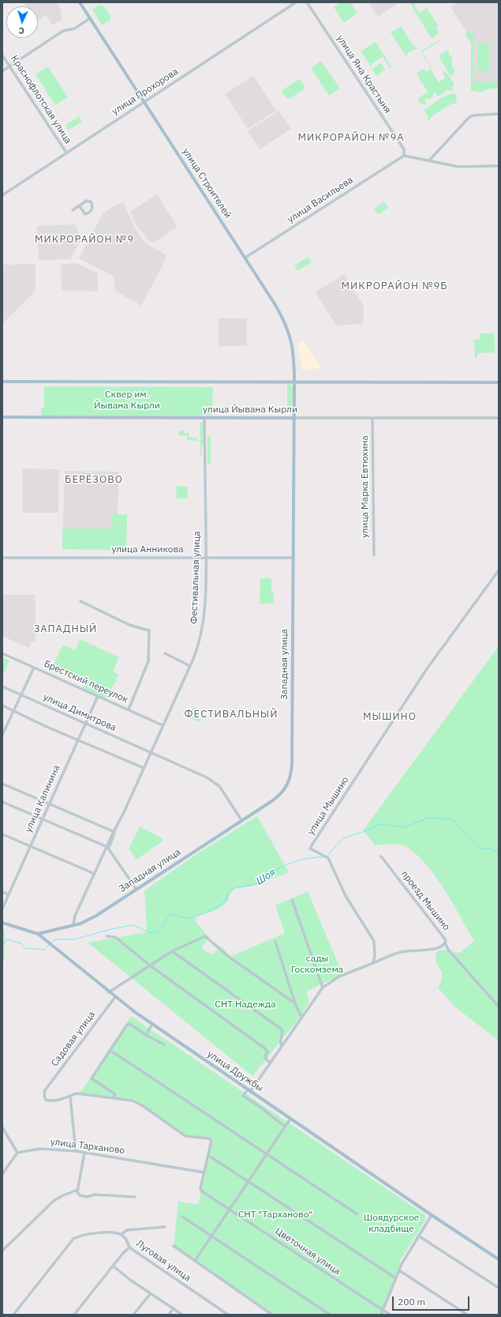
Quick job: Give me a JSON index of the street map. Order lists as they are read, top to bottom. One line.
{"streets":{"main road":["улица Строителей","улица Йывана Кырли","Западная улица","улица Дружбы"],"street":["улица Яна Крастыня","улица Прохорова","Краснофлотская улица","улица Васильева","улица Марка Евтюхина","улица Анникова","Фестивальная улица","Брестский переулок","улица Димитрова","улица Калинина","улица Мышино","проезд Мышино","Садовая улица","улица Тарханово","Цветочная улица","Луговая улица"]},"crossings":[["улица Яна Крастыня","улица Васильева"],["улица Прохорова","Краснофлотская улица"],["улица Прохорова","улица Строителей"],["улица Строителей","улица Васильева"],["улица Строителей","Западная улица"],["улица Йывана Кырли","улица Марка Евтюхина"],["улица Йывана Кырли","Фестивальная улица"],["улица Йывана Кырли","Западная улица"],["улица Анникова","Фестивальная улица"],["улица Анникова","Западная улица"],["Фестивальная улица","Западная улица"],["Фестивальная улица","Брестский переулок"],["Фестивальная улица","улица Димитрова"],["Западная улица","улица Димитрова"],["Западная улица","улица Дружбы"],["Брестский переулок","улица Калинина"],["улица Димитрова","улица Калинина"],["улица Мышино","проезд Мышино"],["Садовая улица","улица Дружбы"],["улица Тарханово","Цветочная улица"]],"districts":["МИКРОРАЙОН №9А","МИКРОРАЙОН №9","МИКРОРАЙОН №9Б","БЕРЁЗОВО","ЗАПАДНЫЙ","ФЕСТИВАЛЬНЫЙ","МЫШИНО"],"water":["Шоя"],"parks":["Сквер им. Йывана Кырли","сады Госкомзема","СНТ Надежда","СНТ \"Тарханово\"","Шоядурское кладбище"],"scale_bar":"200 m","north":"bottom"}
